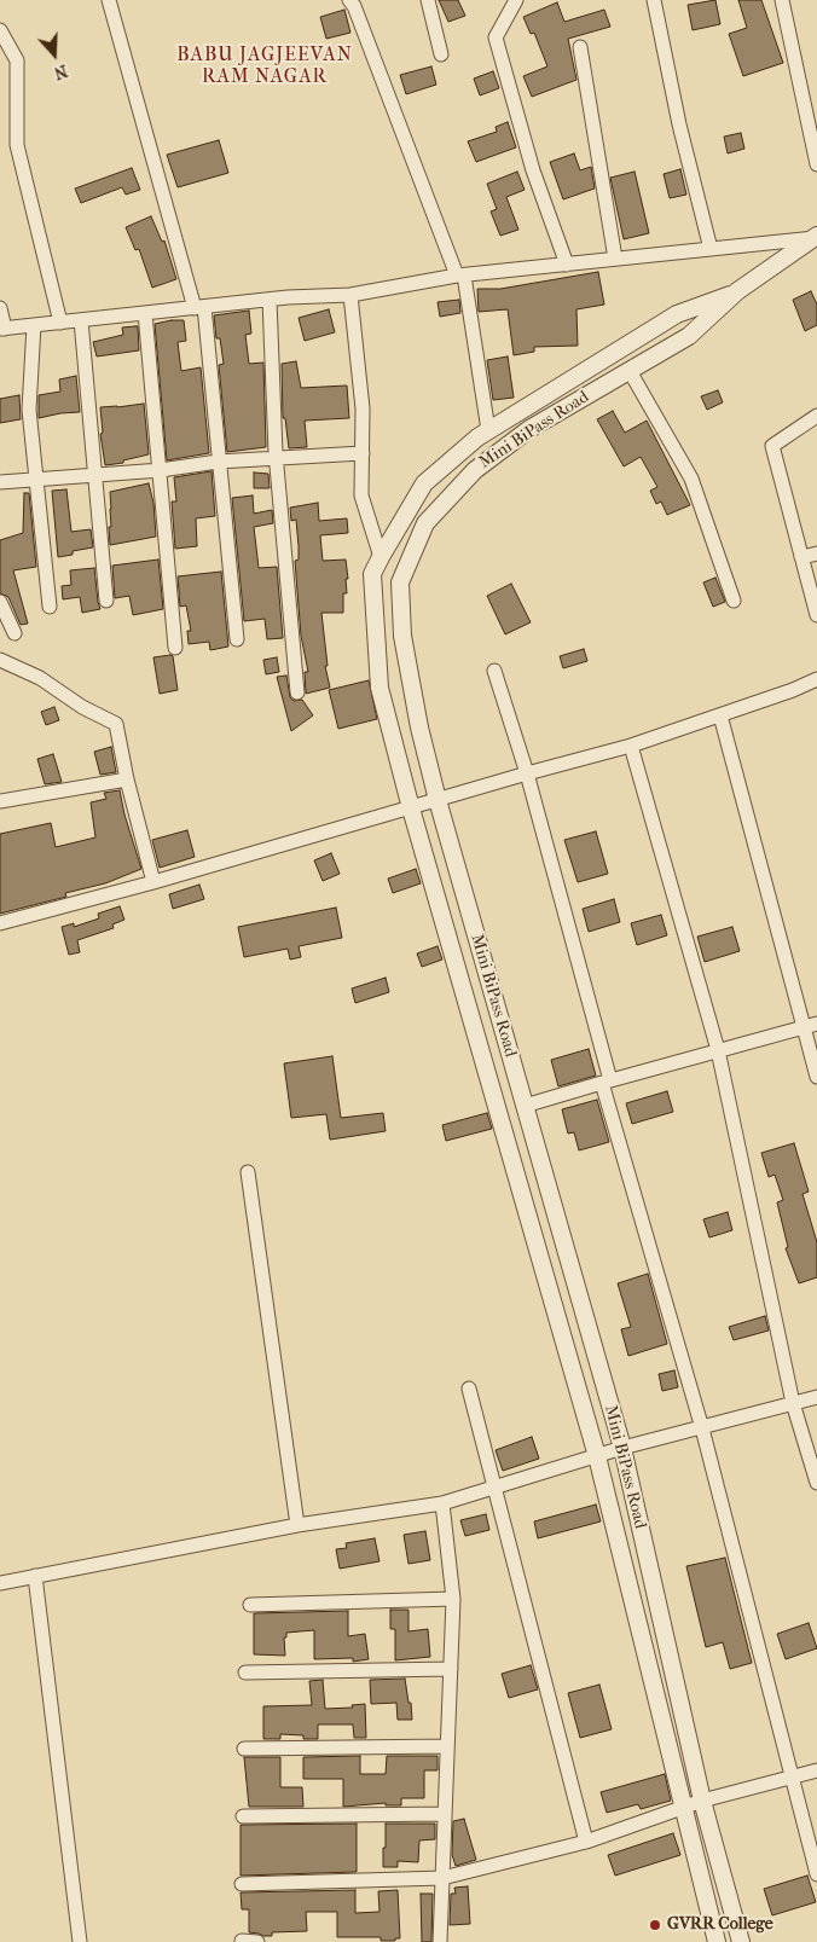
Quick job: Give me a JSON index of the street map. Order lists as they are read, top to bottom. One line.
{"streets":{"street":["Mini BiPass Road"]},"districts":["BABU JAGJEEVAN RAM NAGAR"],"places":["GVRR College"],"north":"bottom"}
